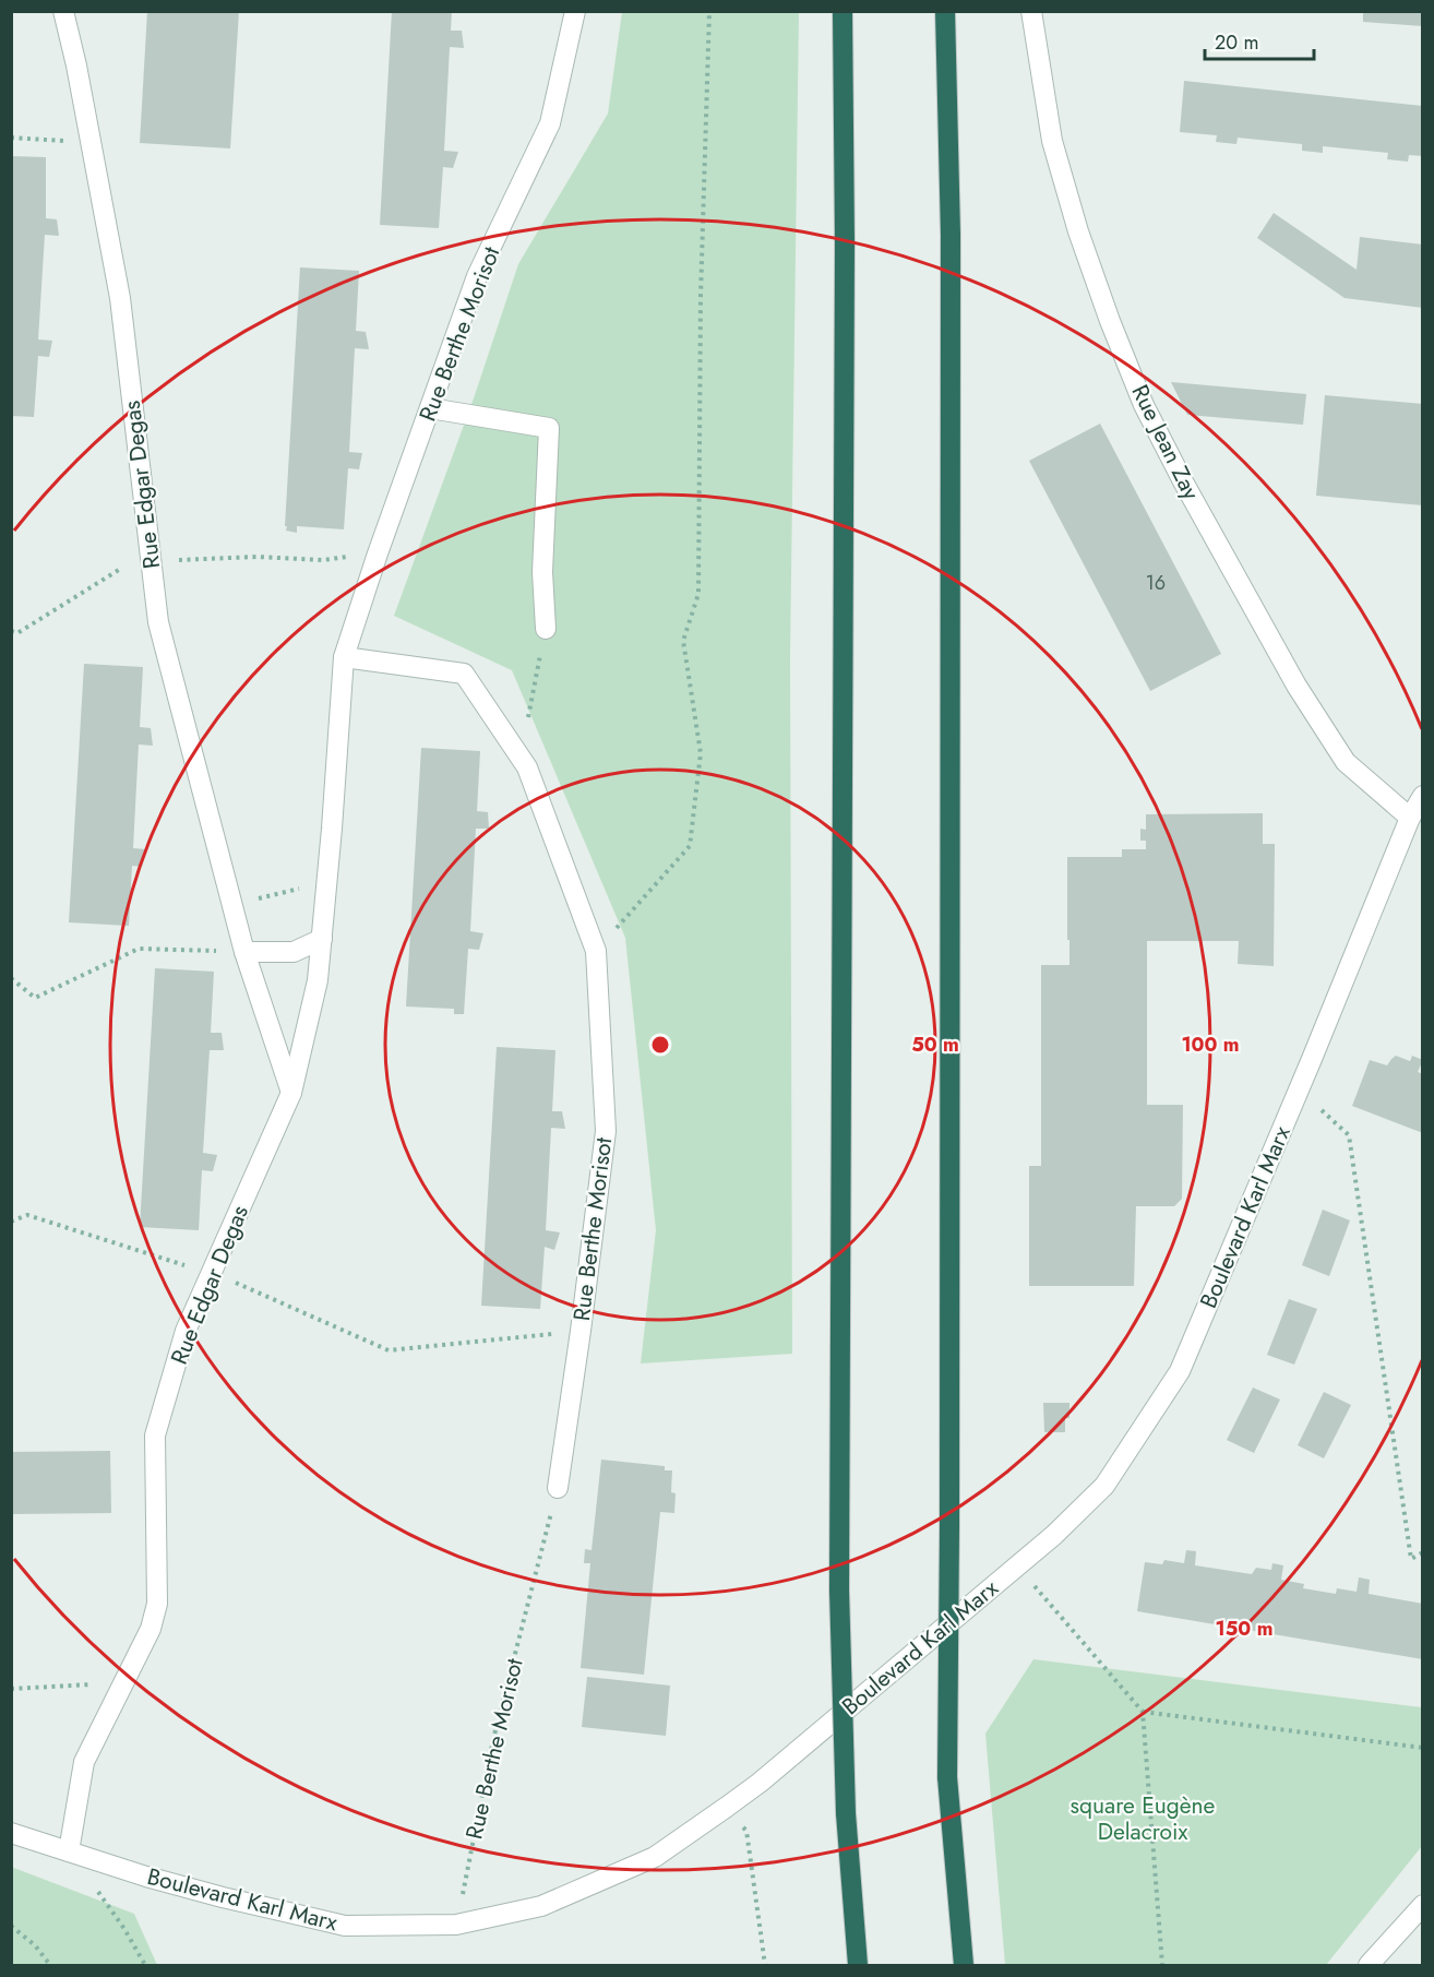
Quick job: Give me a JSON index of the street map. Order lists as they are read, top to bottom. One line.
{"streets":{"street":["Rue Berthe Morisot","Rue Jean Zay","Rue Edgar Degas","Boulevard Karl Marx"]},"crossings":[["Rue Berthe Morisot","Rue Edgar Degas"],["Rue Berthe Morisot","Boulevard Karl Marx"],["Rue Jean Zay","Boulevard Karl Marx"],["Rue Edgar Degas","Boulevard Karl Marx"]],"parks":["square Eugène Delacroix"],"house_numbers":["16"],"scale_bar":"20 m","rings":["50 m","100 m","150 m"]}
